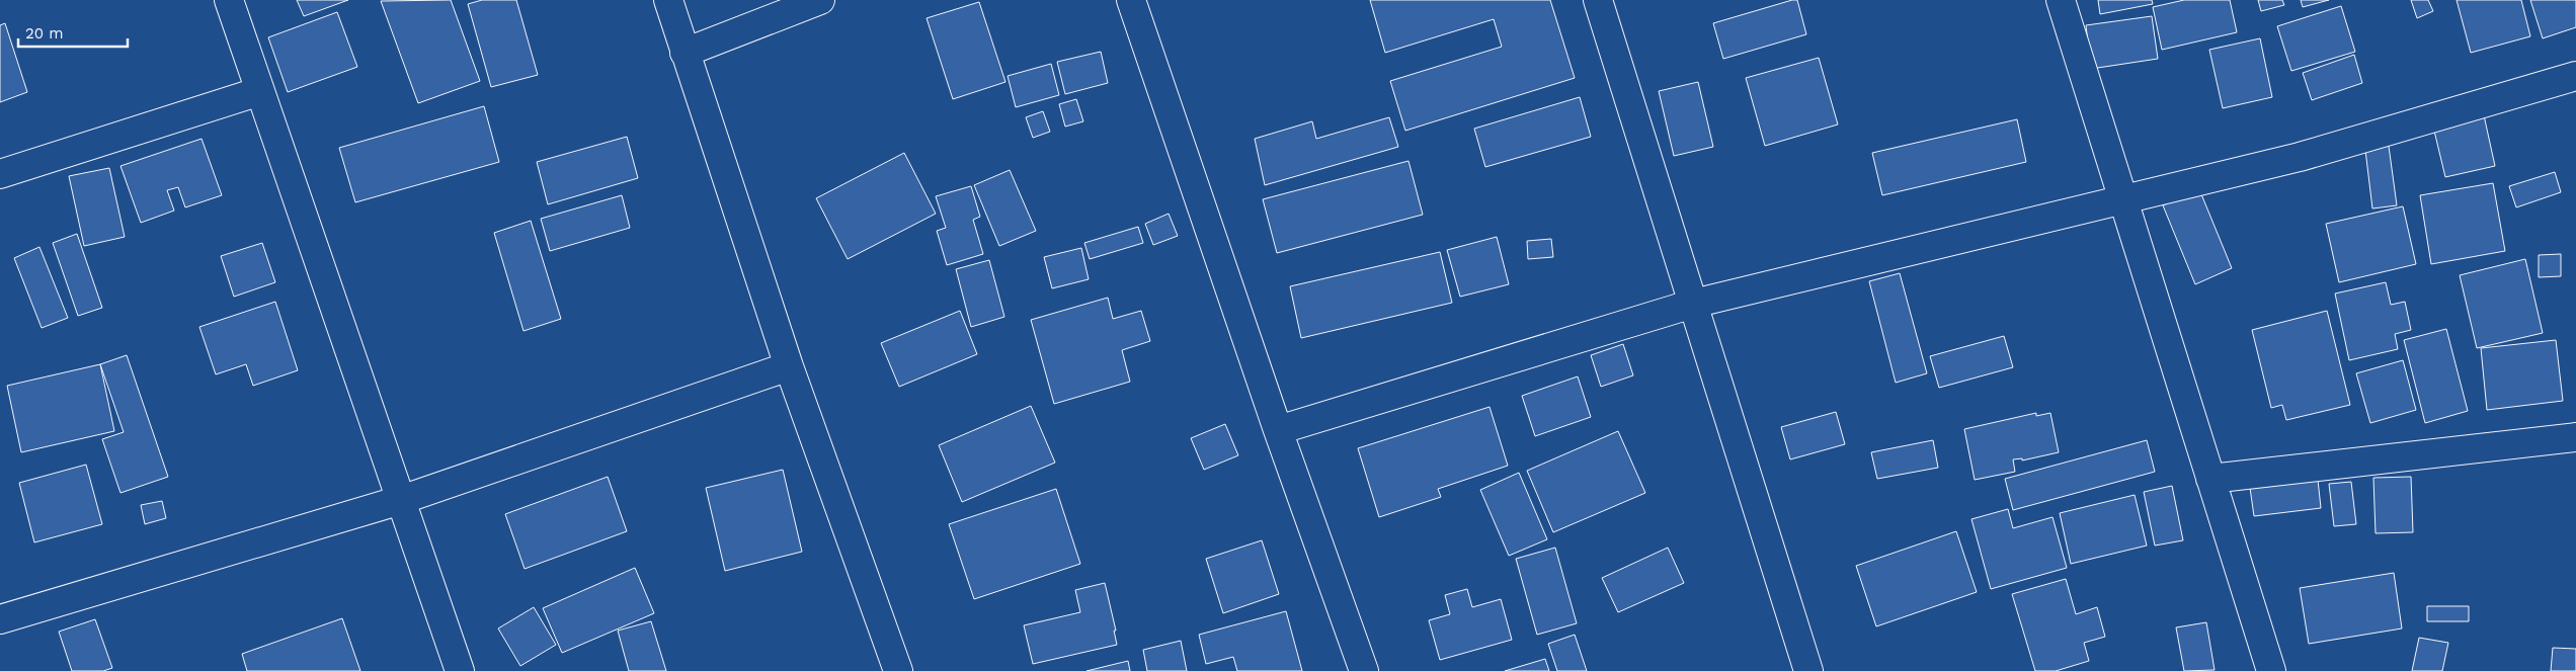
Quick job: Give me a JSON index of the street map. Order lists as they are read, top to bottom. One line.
{"scale_bar":"20 m"}
